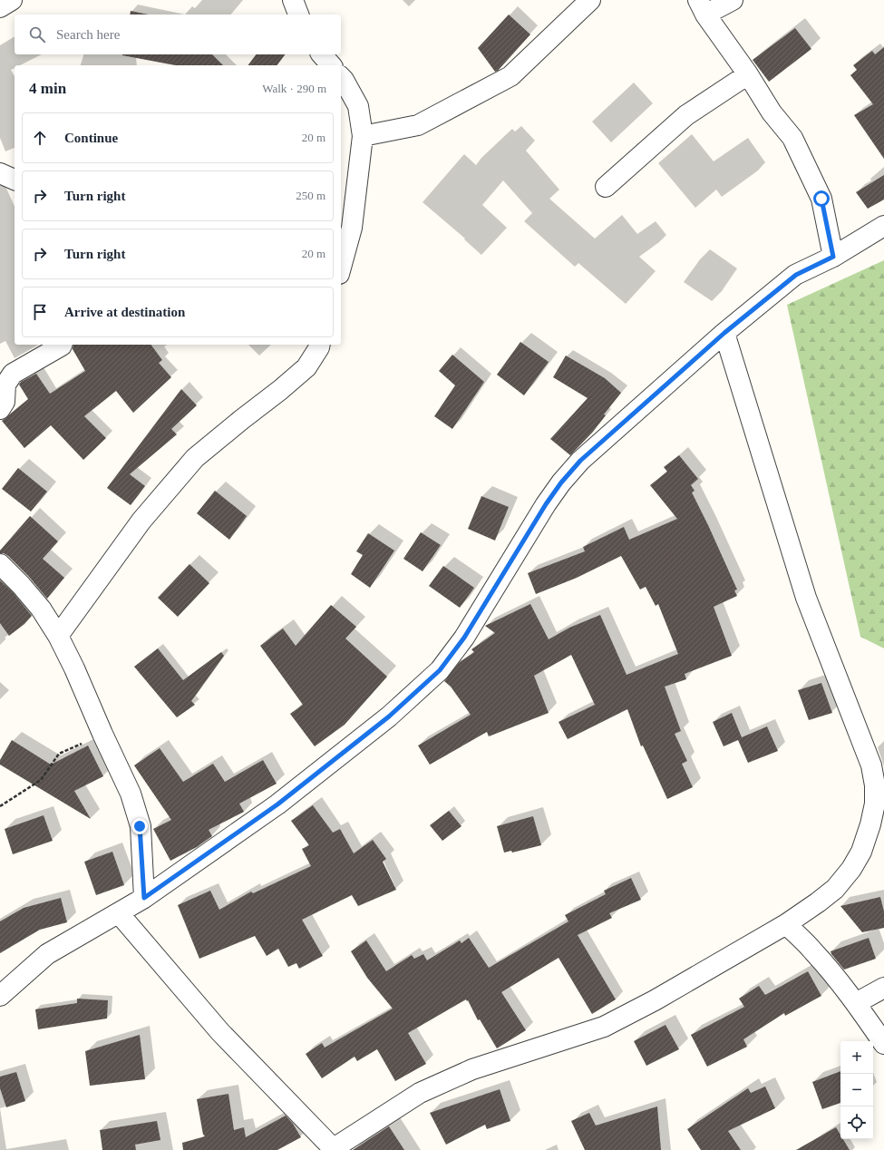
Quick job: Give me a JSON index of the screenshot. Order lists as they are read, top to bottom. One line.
{"page":{"search":"Search here","heading":["4 min","Walk · 290 m"],"list":[["Continue","20 m"],["Turn right","250 m"],["Turn right","20 m"],"Arrive at destination"],"map_buttons":["+","−"]}}
